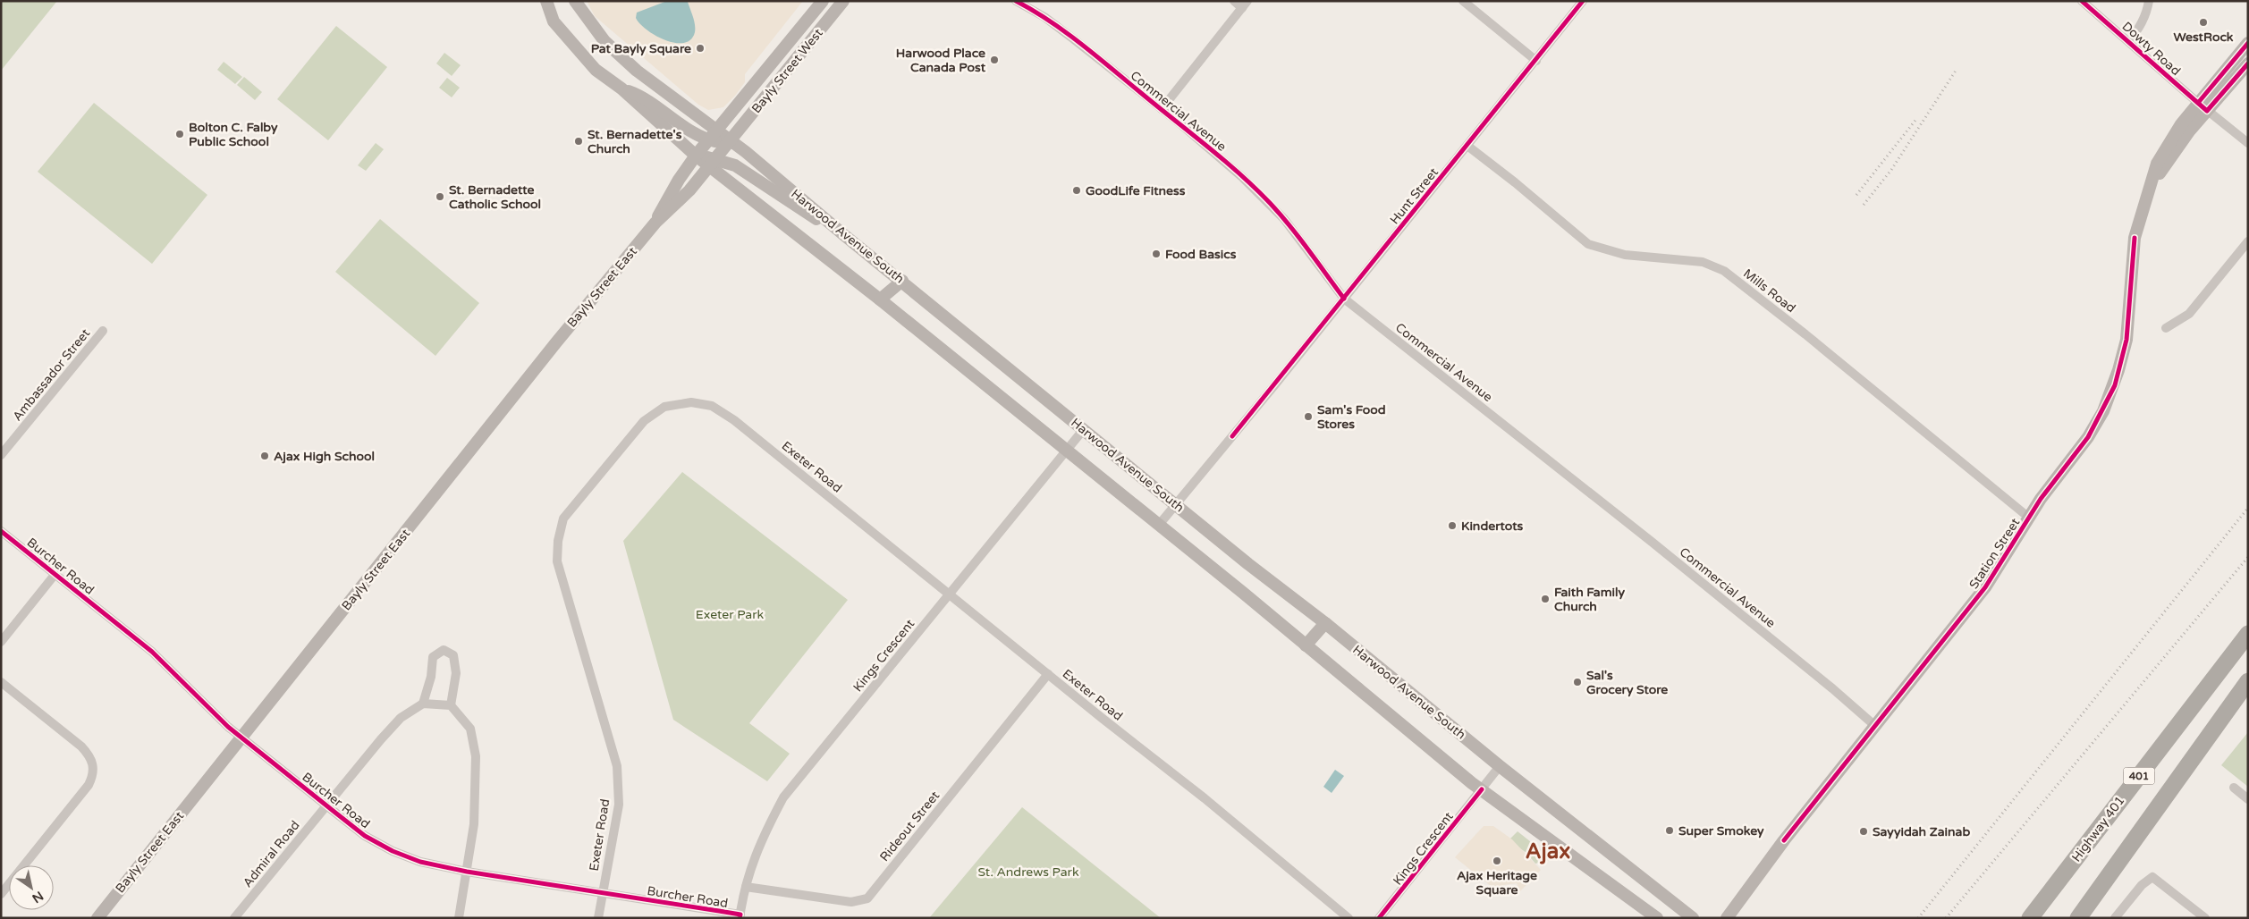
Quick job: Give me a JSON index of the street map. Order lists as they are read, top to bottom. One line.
{"streets":{"highway":["401","Highway 401"],"main road":["Bayly Street West","Harwood Avenue South","Bayly Street East","Station Street"],"street":["Dowty Road","Commercial Avenue","Hunt Street","Mills Road","Ambassador Street","Exeter Road","Burcher Road","Kings Crescent","Rideout Street","Admiral Road"]},"crossings":[["Dowty Road","Station Street"],["Bayly Street West","Harwood Avenue South"],["Bayly Street West","Bayly Street East"],["Commercial Avenue","Hunt Street"],["Commercial Avenue","Station Street"],["Hunt Street","Harwood Avenue South"],["Hunt Street","Mills Road"],["Harwood Avenue South","Kings Crescent"],["Bayly Street East","Burcher Road"],["Mills Road","Station Street"],["Exeter Road","Burcher Road"],["Exeter Road","Kings Crescent"],["Exeter Road","Rideout Street"],["Burcher Road","Kings Crescent"],["Burcher Road","Admiral Road"],["Kings Crescent","Rideout Street"]],"districts":["Ajax"],"parks":["Exeter Park","St. Andrews Park"],"places":["WestRock","Pat Bayly Square","Harwood Place Canada Post","Bolton C. Falby Public School","St. Bernadette's Church","GoodLife Fitness","St. Bernadette Catholic School","Food Basics","Sam's Food Stores","Ajax High School","Kindertots","Faith Family Church","Sal's Grocery Store","Super Smokey","Sayyidah Zainab","Ajax Heritage Square"],"north":"bottom right"}
